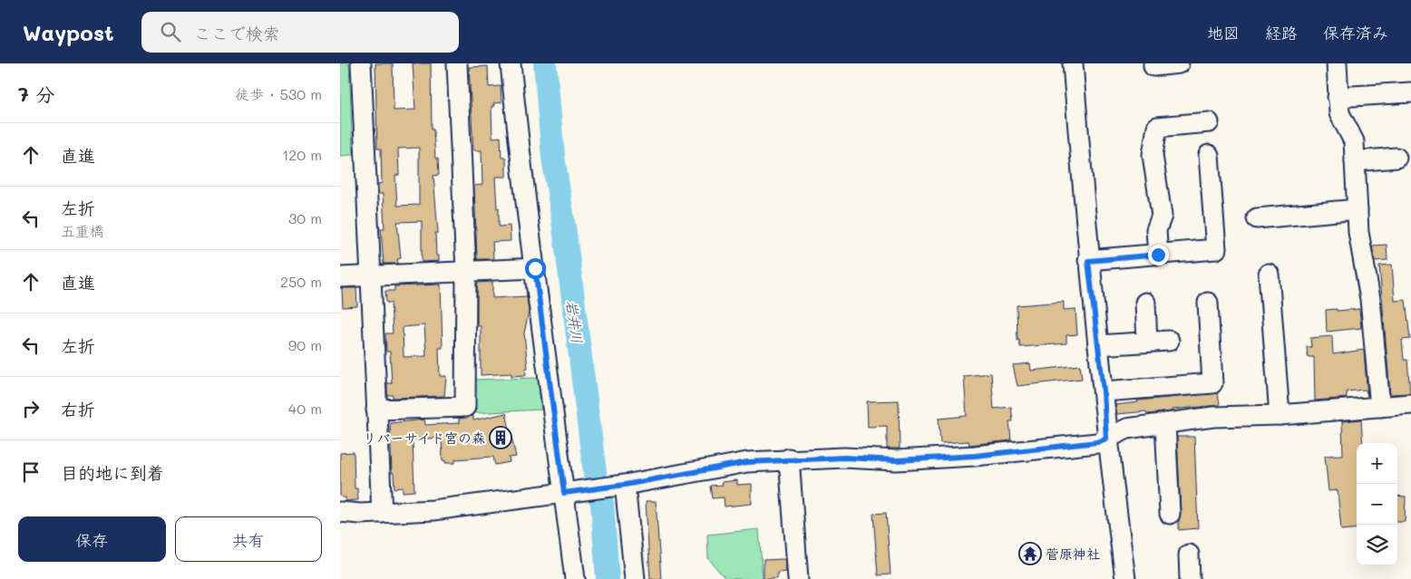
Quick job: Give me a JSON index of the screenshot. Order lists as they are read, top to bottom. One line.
{"water":["岩井川"],"places":{"building":["リバーサイド宮の森"],"temple":["菅原神社"]},"page":{"header":"Waypost","search":"ここで検索","nav":["地図","経路","保存済み"],"heading":["7 分","徒歩 · 530 m"],"list":[["直進","120 m"],["左折","五重橋","30 m"],["直進","250 m"],["左折","90 m"],["右折","40 m"],"目的地に到着"],"map_buttons":["+","−"],"buttons":["保存","共有"]}}
